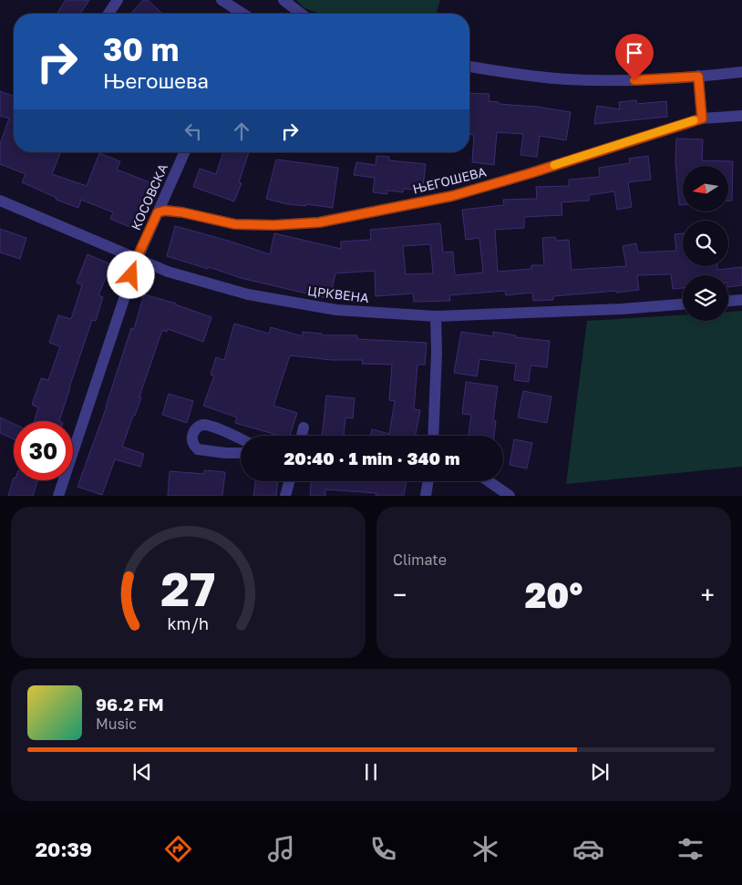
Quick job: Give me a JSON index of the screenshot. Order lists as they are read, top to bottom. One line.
{"streets":{"street":["ЊЕГОШЕВА","КОСОВСКА","ЦРКВЕНА"]},"crossings":[["ЊЕГОШЕВА","КОСОВСКА"],["КОСОВСКА","ЦРКВЕНА"]],"north":"left","page":{"turn":["30 m","Његошева"],"limit":"30","trip":"20:40 · 1 min · 340 m","tile":"Climate","heat":["−","20°","+"],"song":["96.2 FM","Music"],"tabs":"20:39","gauge":["27","km/h"]}}
